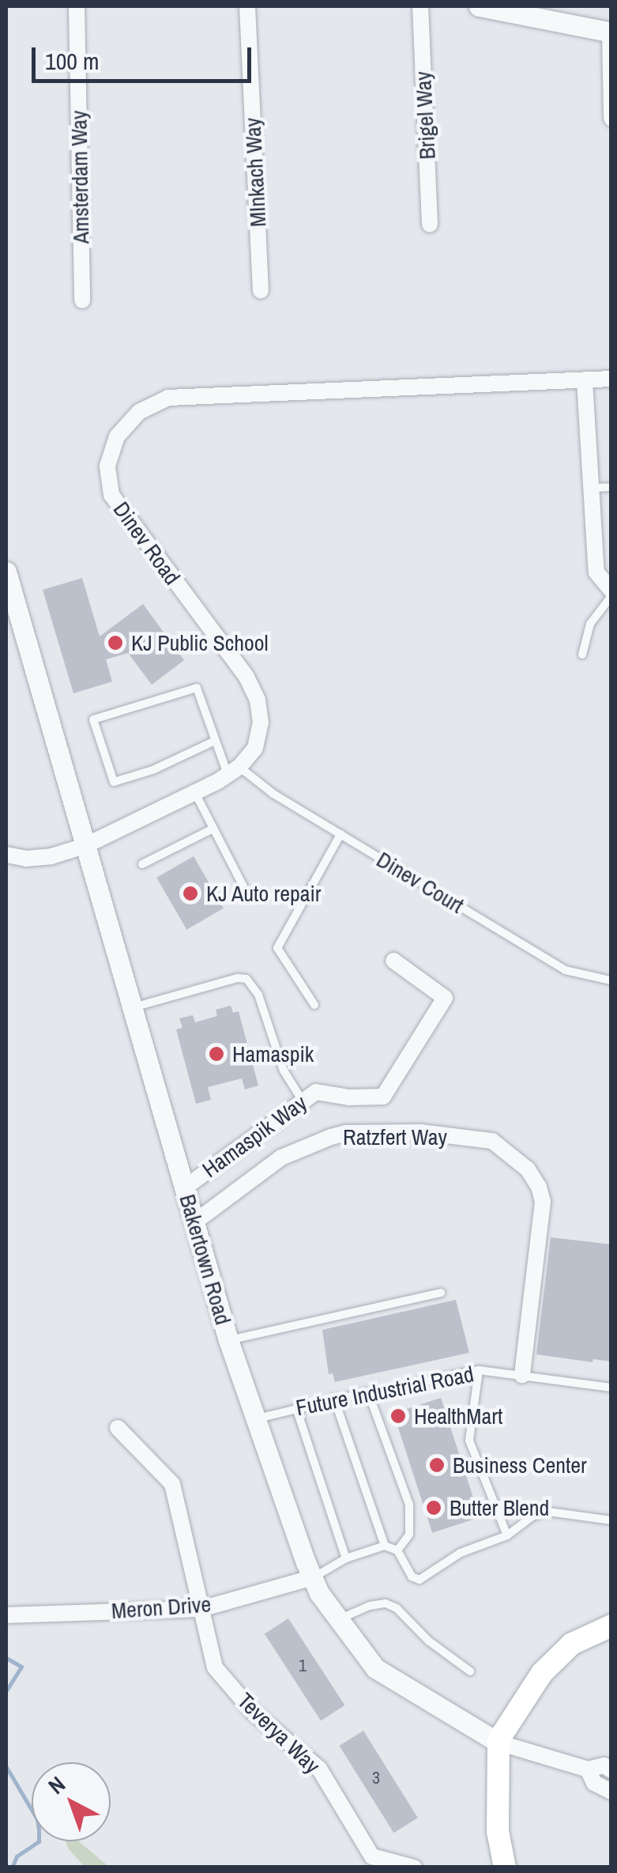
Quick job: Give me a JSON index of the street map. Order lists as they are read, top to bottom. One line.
{"streets":{"street":["Brigel Way","MInkach Way","Amsterdam Way","Dinev Road","Hamaspik Way","Ratzfert Way","Bakertown Road","Meron Drive","Teverya Way"],"lane":["Dinev Court","Future Industrial Road"]},"crossings":[["Dinev Road","Dinev Court"],["Hamaspik Way","Bakertown Road"],["Ratzfert Way","Bakertown Road"],["Ratzfert Way","Future Industrial Road"],["Bakertown Road","Future Industrial Road"],["Bakertown Road","Meron Drive"],["Meron Drive","Teverya Way"]],"places":["KJ Public School","KJ Auto repair","Hamaspik","HealthMart","Business Center","Butter Blend"],"house_numbers":["1","3"],"scale_bar":"100 m","north":"top left"}
